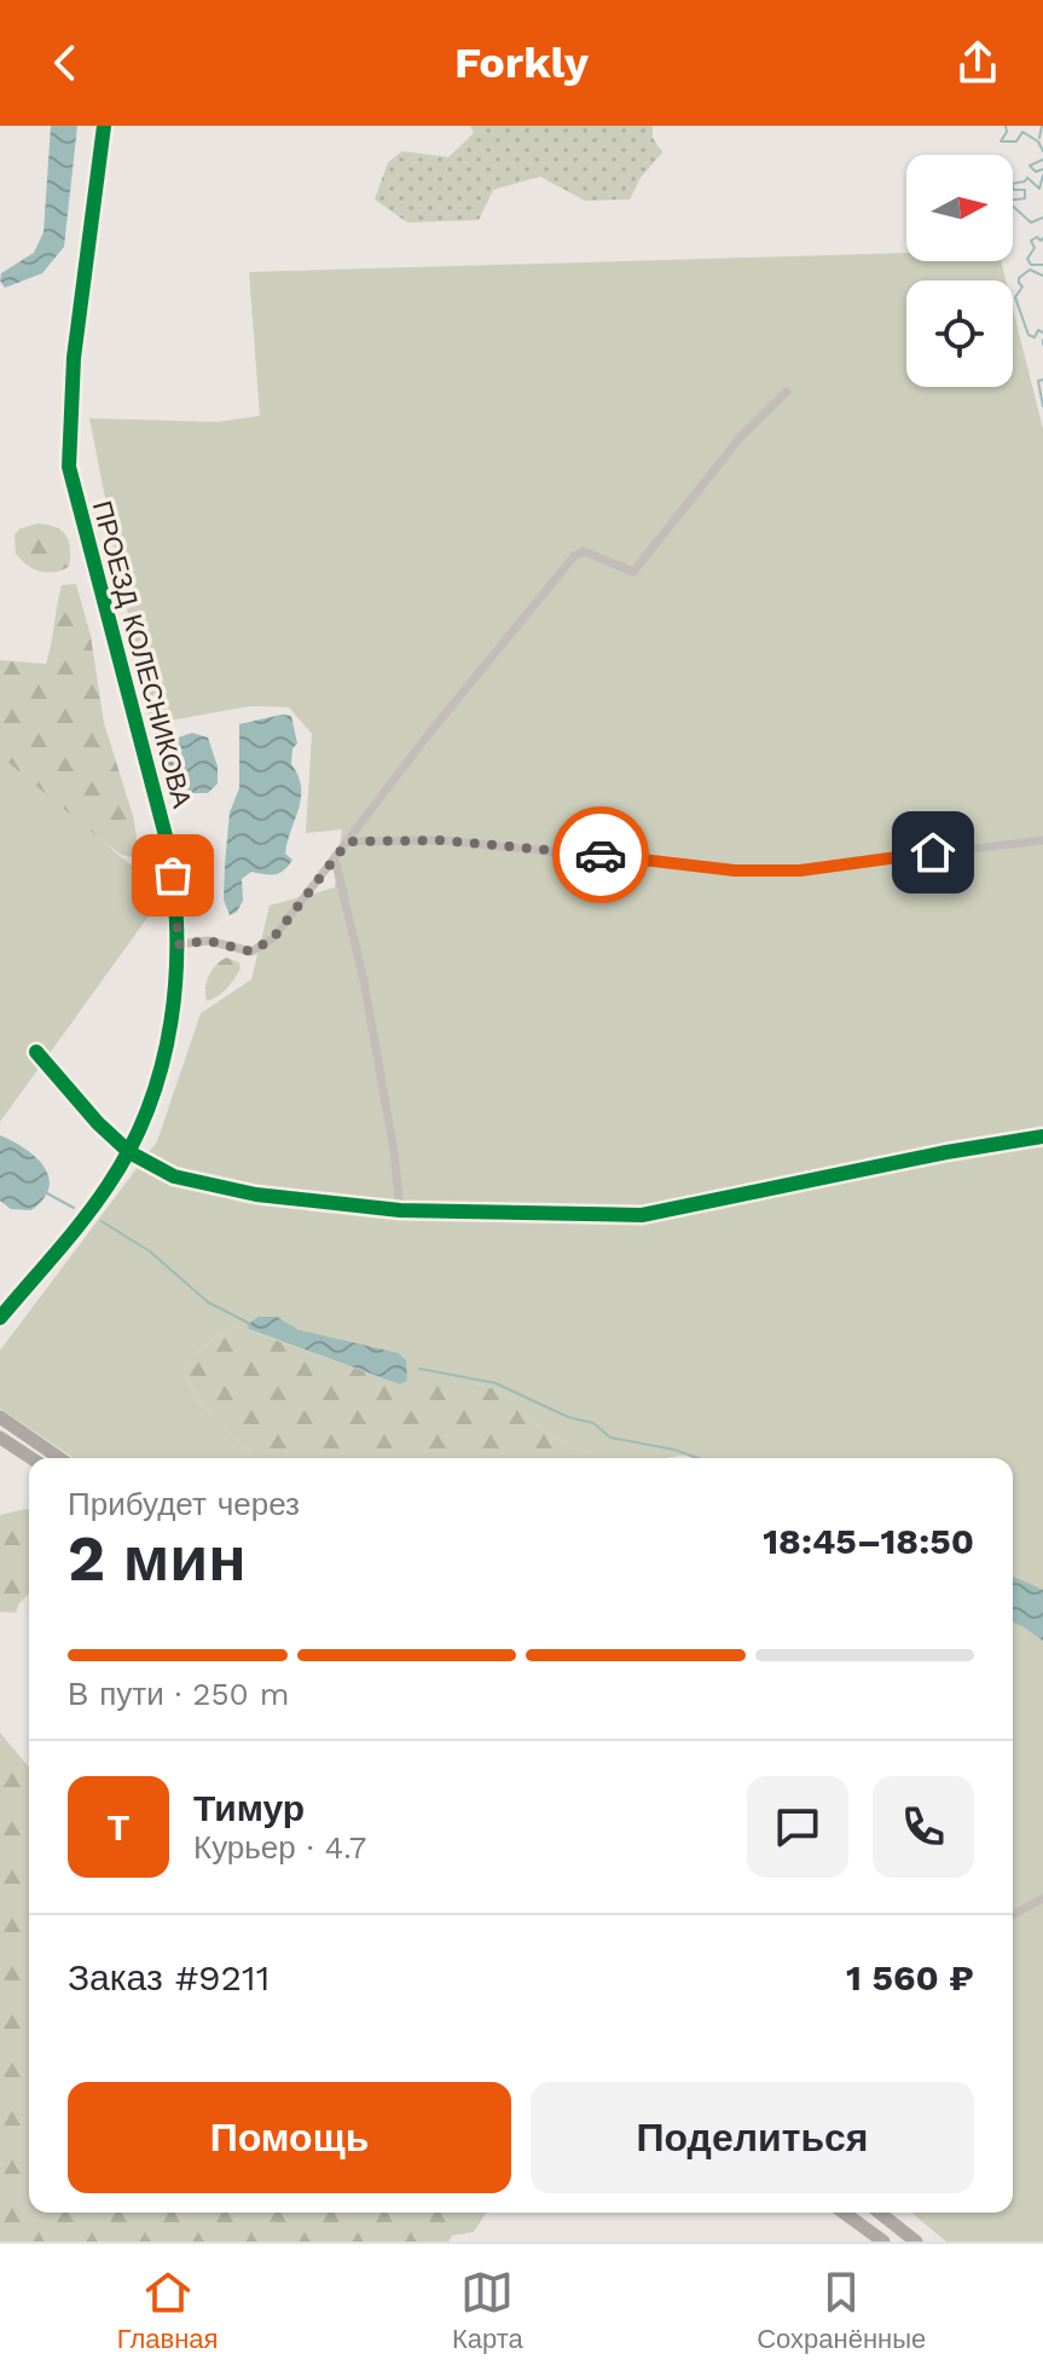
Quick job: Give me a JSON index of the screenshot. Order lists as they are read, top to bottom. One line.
{"streets":{"street":["ПРОЕЗД КОЛЕСНИКОВА"]},"north":"right","page":{"header":"Forkly","heading":["2 мин","Прибудет через","18:45–18:50"],"panel":["Тимур","Курьер · 4.7","Заказ #9211","1 560 ₽"],"bar":"В пути · 250 m","round":"Т","buttons":["Помощь","Поделиться"],"tabs":["Главная","Карта","Сохранённые"]}}
